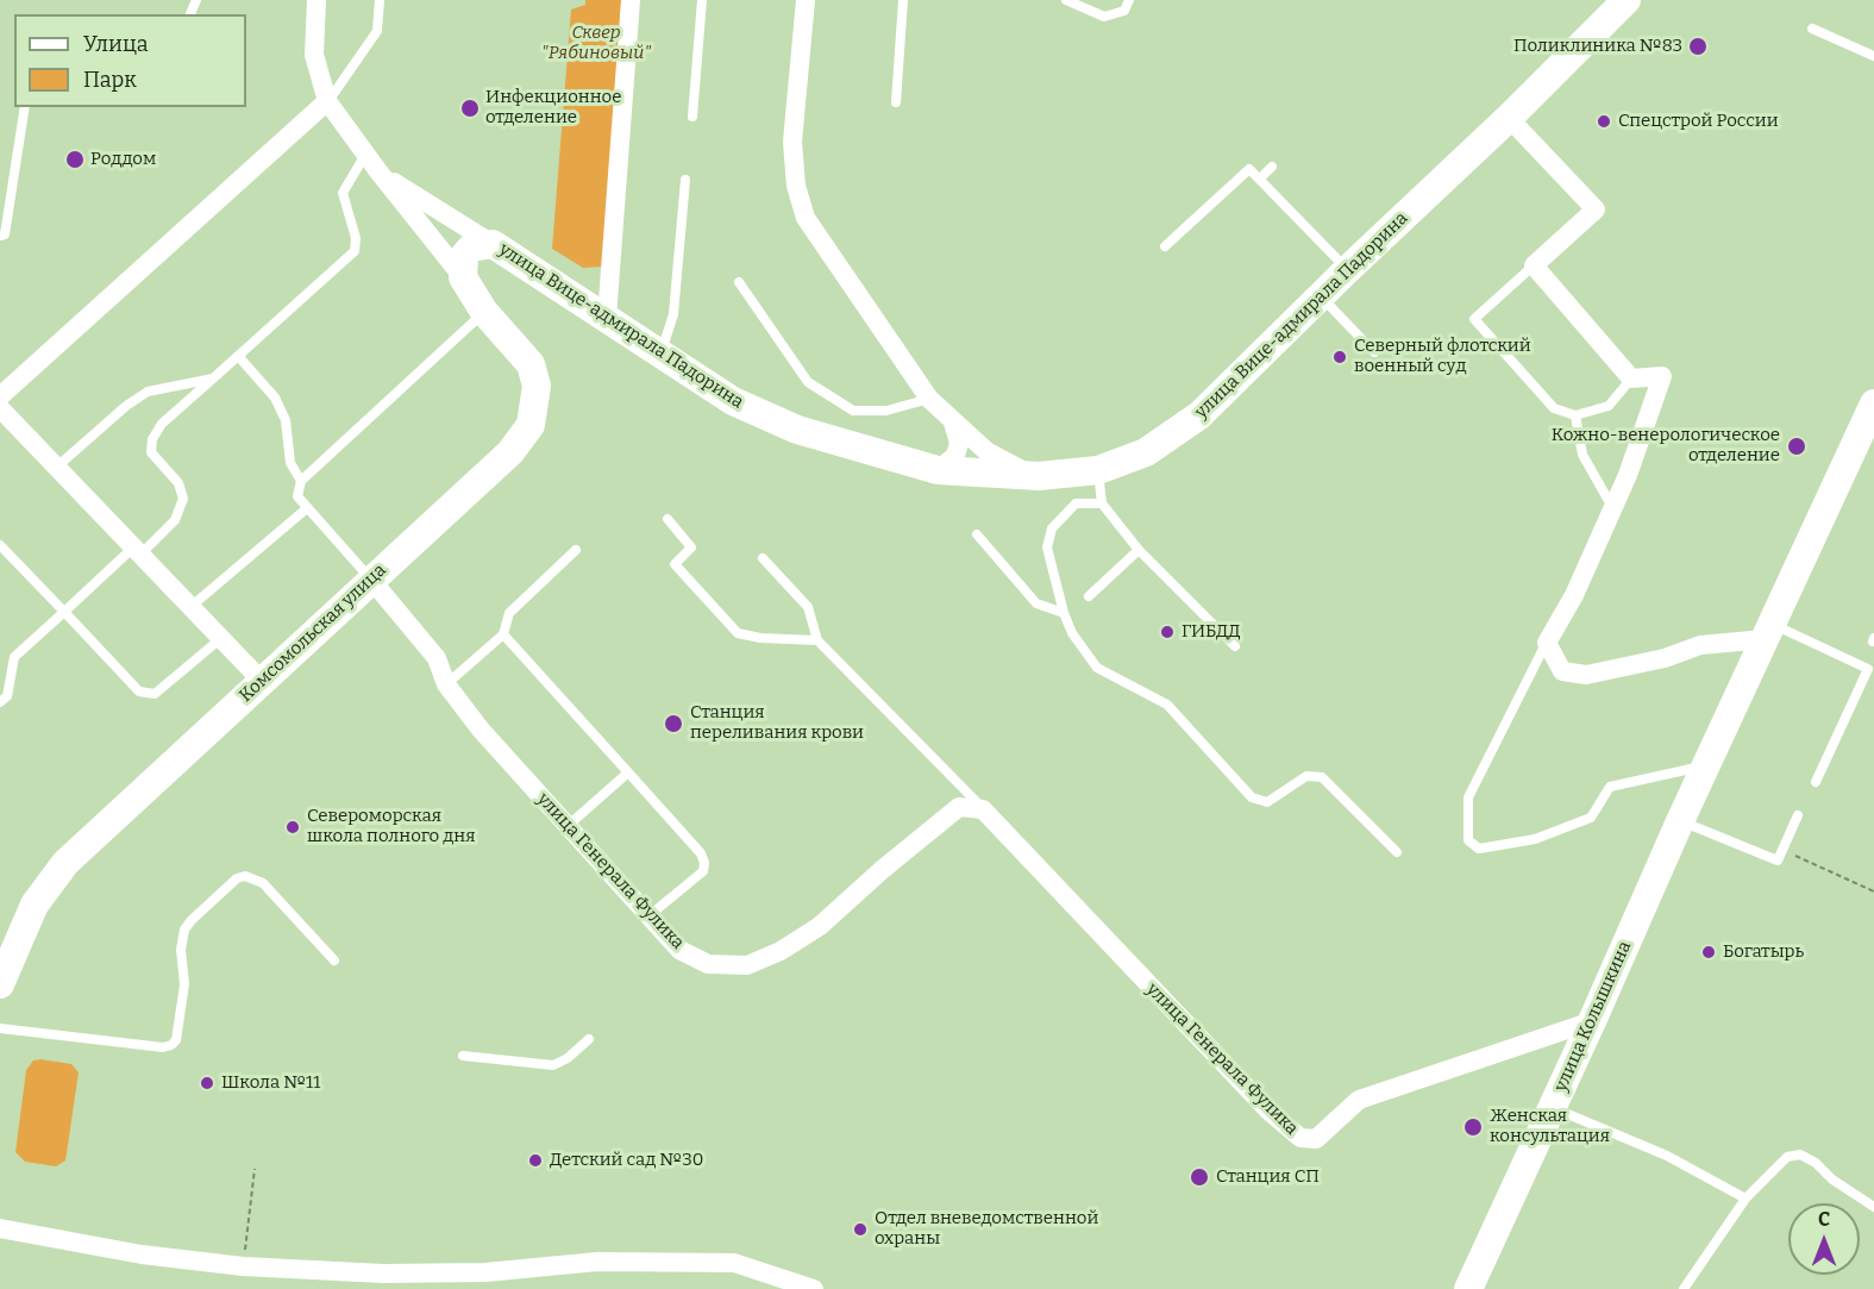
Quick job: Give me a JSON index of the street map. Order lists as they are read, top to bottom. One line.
{"streets":{"street":["улица Вице-адмирала Падорина","Комсомольская улица","улица Генерала Фулика","улица Колышкина"]},"crossings":[["улица Вице-адмирала Падорина","Комсомольская улица"],["Комсомольская улица","улица Генерала Фулика"],["улица Генерала Фулика","улица Колышкина"]],"parks":["Сквер \"Рябиновый\""],"places":["Поликлиника №83","Инфекционное отделение","Спецстрой России","Роддом","Северный флотский военный суд","Кожно-венерологическое отделение","ГИБДД","Станция переливания крови","Североморская школа полного дня","Богатырь","Школа №11","Женская консультация","Детский сад №30","Станция СП","Отдел вневедомственной охраны"],"legend":["Улица","Парк"],"north":"top"}
